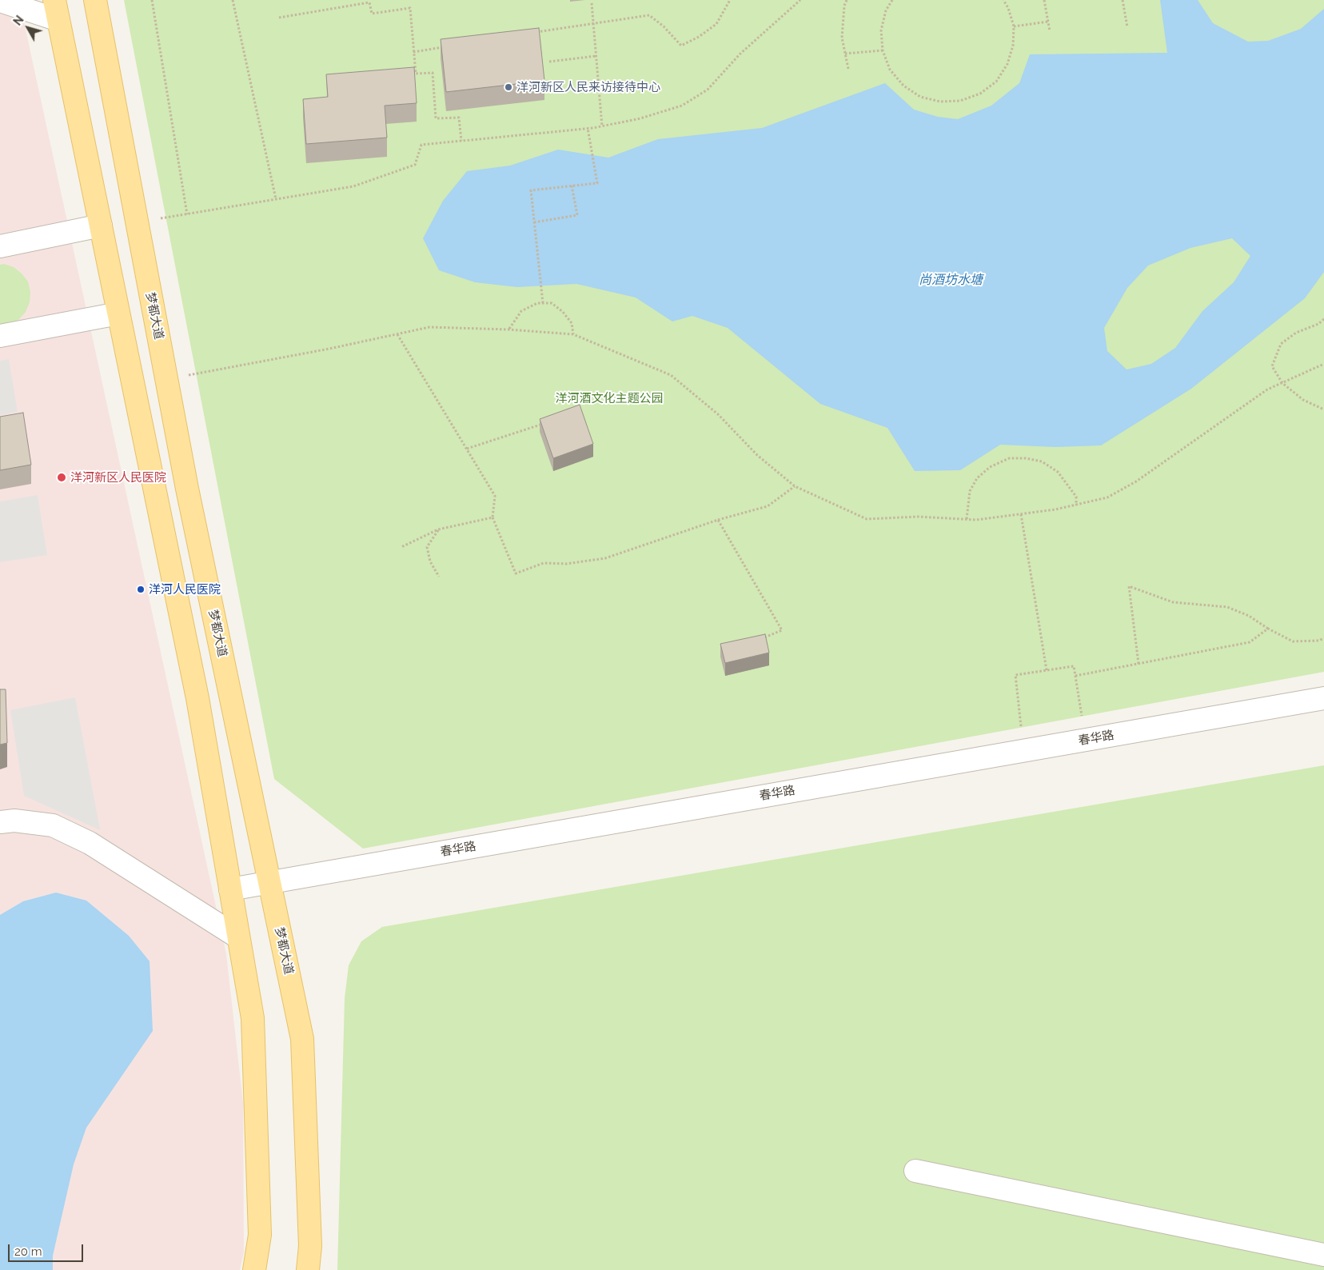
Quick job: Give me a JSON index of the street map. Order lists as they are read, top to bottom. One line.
{"streets":{"main road":["梦都大道"],"street":["春华路"]},"crossings":[["梦都大道","春华路"]],"water":["尚酒坊水塘"],"parks":["洋河酒文化主题公园"],"places":["洋河新区人民来访接待中心","洋河新区人民医院","洋河人民医院"],"scale_bar":"20 m","north":"top left"}
